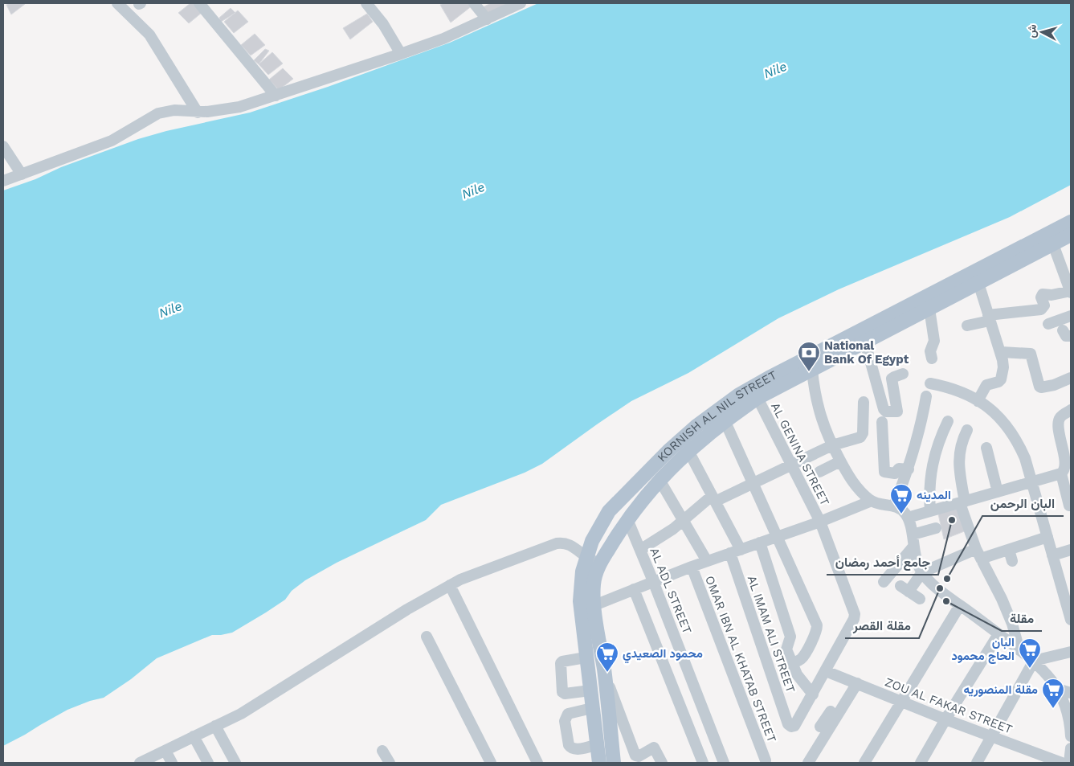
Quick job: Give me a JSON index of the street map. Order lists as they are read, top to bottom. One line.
{"streets":{"main road":["KORNISH AL NIL STREET"],"street":["AL GENINA STREET","AL ADL STREET","AL IMAM ALI STREET","OMAR IBN AL KHATAB STREET","ZOU AL FAKAR STREET"]},"crossings":[["KORNISH AL NIL STREET","AL GENINA STREET"],["KORNISH AL NIL STREET","AL ADL STREET"],["KORNISH AL NIL STREET","AL IMAM ALI STREET"],["AL GENINA STREET","AL IMAM ALI STREET"],["AL GENINA STREET","ZOU AL FAKAR STREET"]],"water":["Nile"],"places":{"bank":["National Bank Of Egypt"],"supermarket":["المدينه","البان الحاج محمود","محمود الصعيدي","مقلة المنصوريه"],"other":["جامع أحمد رمضان","البان الرحمن","مقلة القصر","مقلة"]},"north":"left"}
